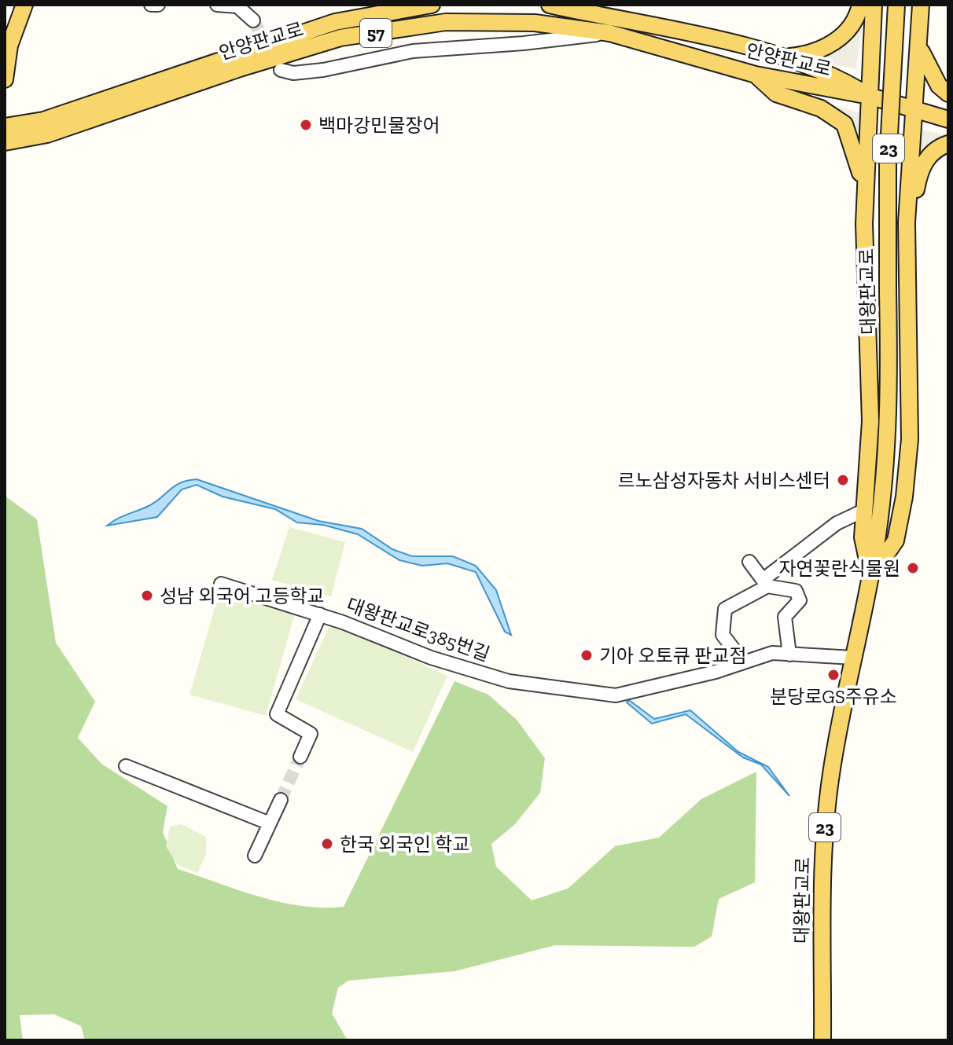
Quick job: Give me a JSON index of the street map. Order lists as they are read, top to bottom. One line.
{"streets":{"main road":["57","안양판교로","23","대왕판교로"],"street":["대왕판교로385번길"]},"crossings":[["57","안양판교로"],["안양판교로","대왕판교로"],["대왕판교로","대왕판교로385번길"]],"places":["백마강민물장어","르노삼성자동차 서비스센터","자연꽃란식물원","성남 외국어 고등학교","기아 오토큐 판교점","분당로GS주유소","한국 외국인 학교"]}
